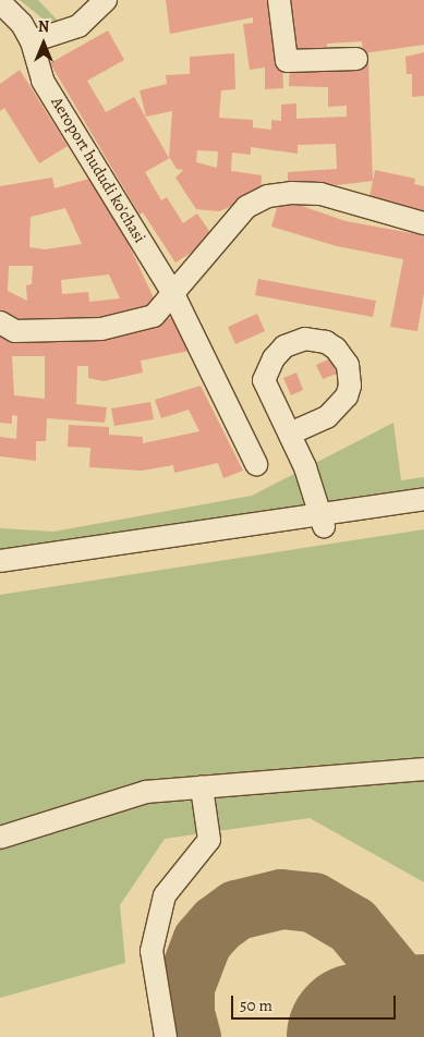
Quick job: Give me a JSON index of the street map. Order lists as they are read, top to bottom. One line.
{"streets":{"street":["Aeroport hududi ko'chasi"]},"scale_bar":"50 m","north":"top"}
